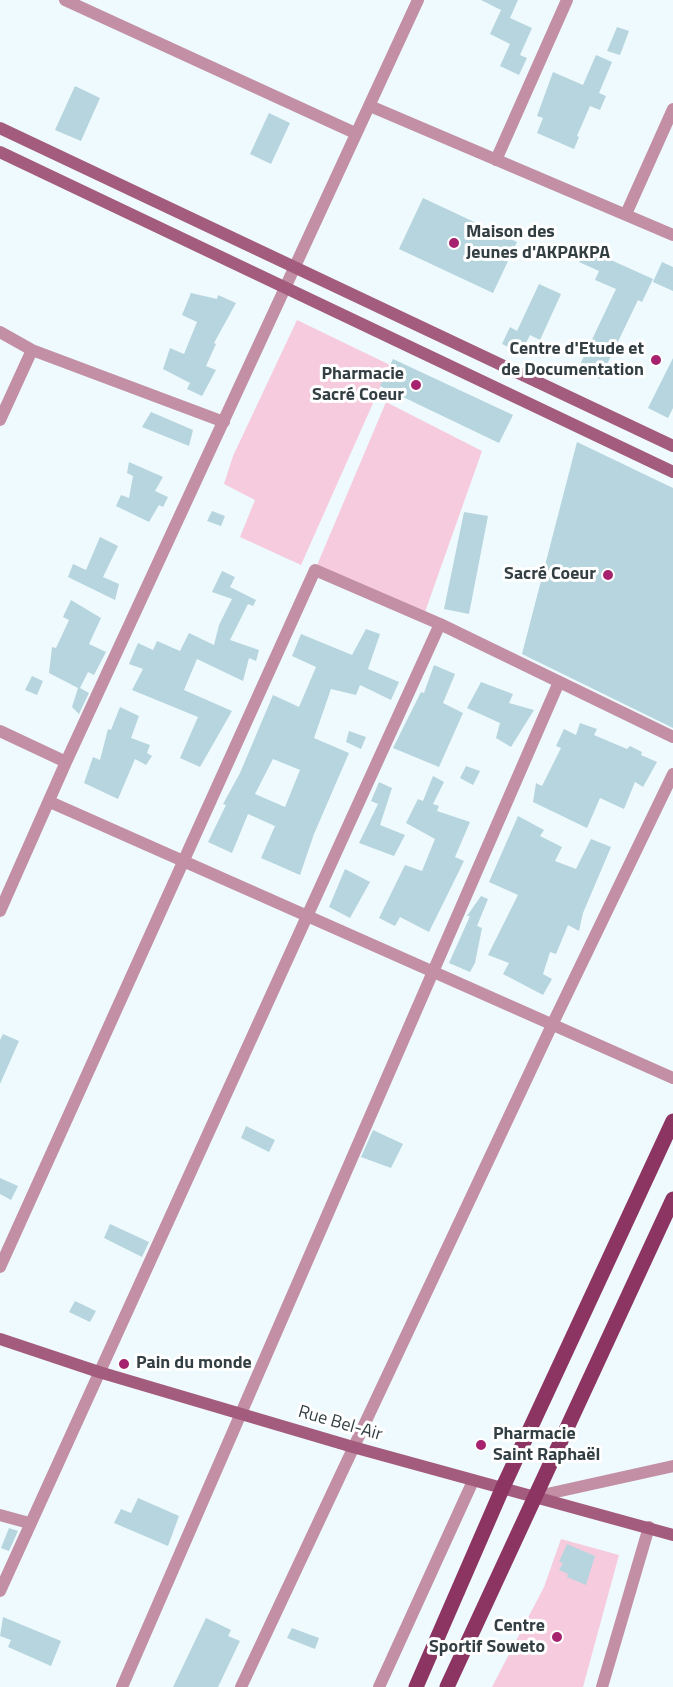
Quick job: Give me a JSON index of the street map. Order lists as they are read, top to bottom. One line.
{"streets":{"main road":["Rue Bel-Air"]},"places":["Maison des Jeunes d'AKPAKPA","Centre d'Etude et de Documentation","Pharmacie Sacré Coeur","Sacré Coeur","Pain du monde","Pharmacie Saint Raphaël","Centre Sportif Soweto"]}
